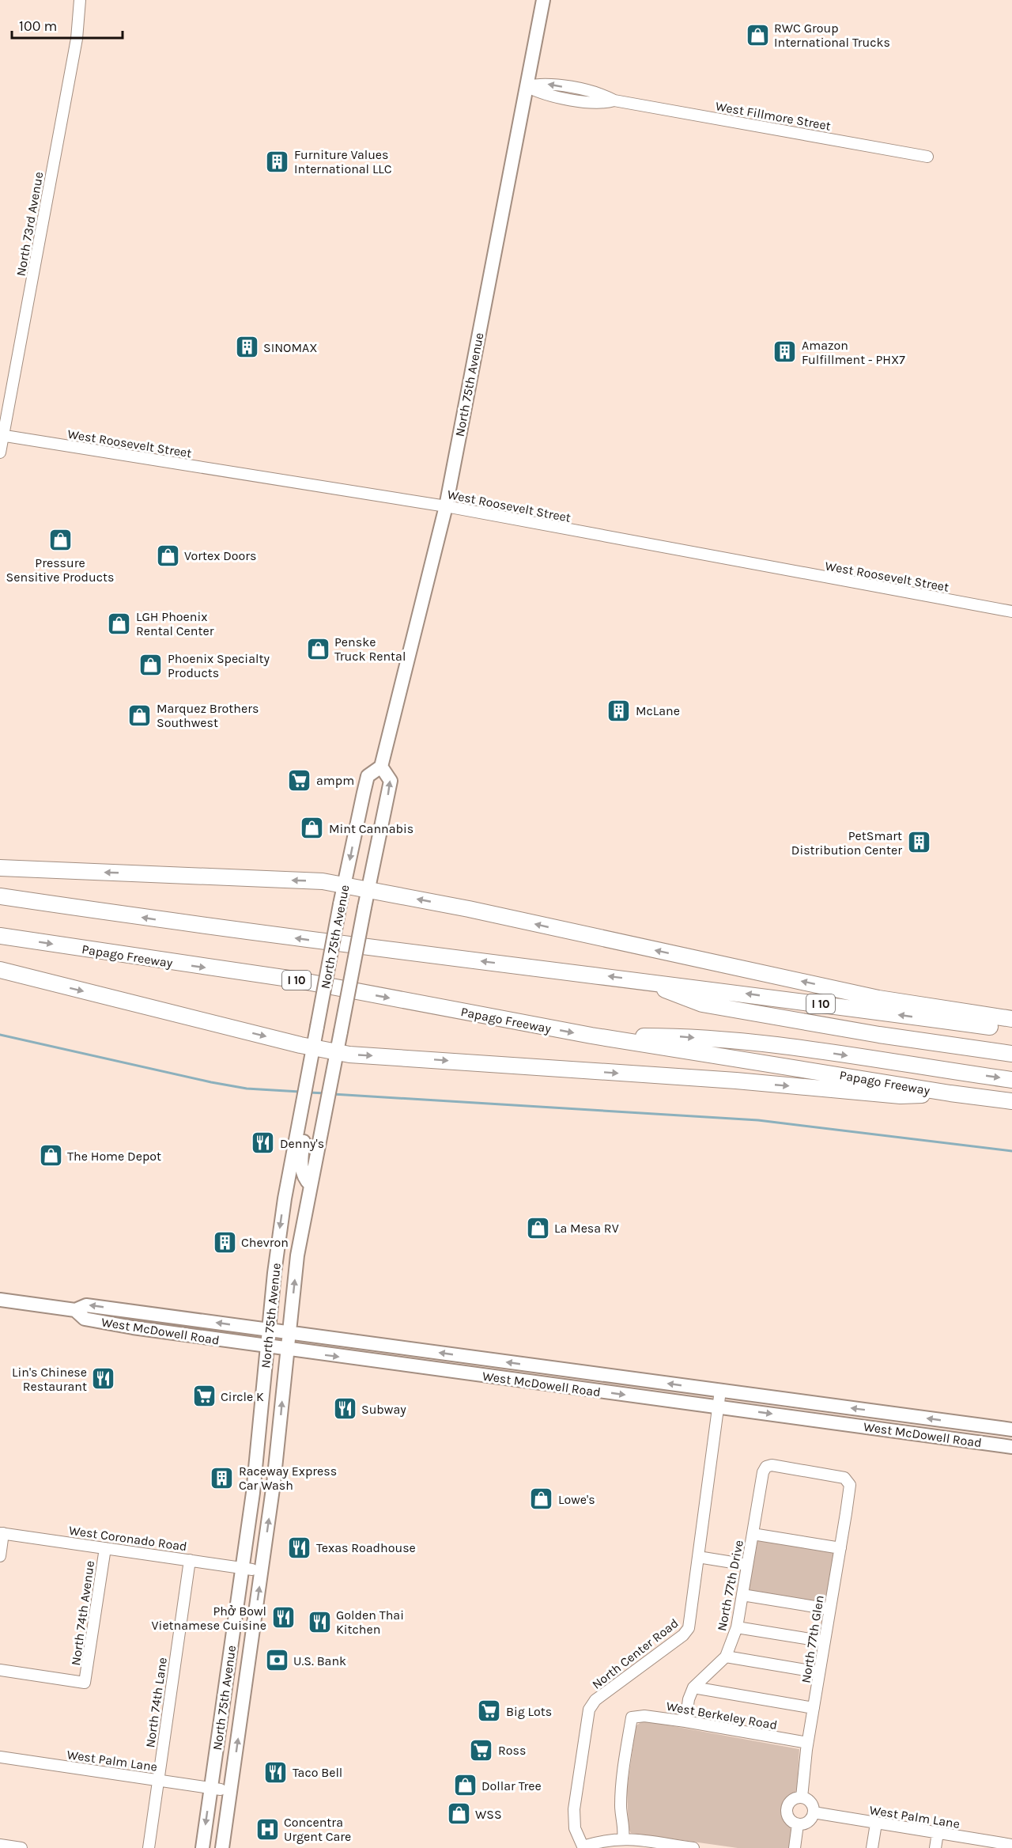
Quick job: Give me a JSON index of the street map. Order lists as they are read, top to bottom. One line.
{"streets":{"highway":["Papago Freeway","I 10"],"main road":["North 75th Avenue","West McDowell Road"],"street":["West Fillmore Street","North 73rd Avenue","West Roosevelt Street","West Coronado Road","North 77th Drive","North 74th Avenue","North 77th Glen","North Center Road","North 74th Lane","West Berkeley Road","West Palm Lane"]},"crossings":[["West Fillmore Street","North 75th Avenue"],["North 73rd Avenue","West Roosevelt Street"],["North 75th Avenue","West Roosevelt Street"],["North 75th Avenue","West McDowell Road"],["North 75th Avenue","West Coronado Road"],["North 75th Avenue","West Palm Lane"],["West McDowell Road","North Center Road"],["West Coronado Road","North 74th Avenue"],["West Coronado Road","North 74th Lane"],["North 77th Drive","North 77th Glen"],["North 77th Glen","West Berkeley Road"],["North 77th Glen","West Palm Lane"],["North 74th Lane","West Palm Lane"]],"places":{"shop":["RWC Group International Trucks","Pressure Sensitive Products","Vortex Doors","LGH Phoenix Rental Center","Penske Truck Rental","Phoenix Specialty Products","Marquez Brothers Southwest","Mint Cannabis","The Home Depot","La Mesa RV","Lowe's","Dollar Tree","WSS"],"building":["Furniture Values International LLC","SINOMAX","Amazon Fulfillment - PHX7","McLane","PetSmart Distribution Center","Chevron","Raceway Express Car Wash"],"supermarket":["ampm","Circle K","Big Lots","Ross"],"restaurant":["Denny's","Lin's Chinese Restaurant","Subway","Texas Roadhouse","Phở Bowl Vietnamese Cuisine","Golden Thai Kitchen","Taco Bell"],"bank":["U.S. Bank"],"hospital":["Concentra Urgent Care"]},"scale_bar":"100 m"}
